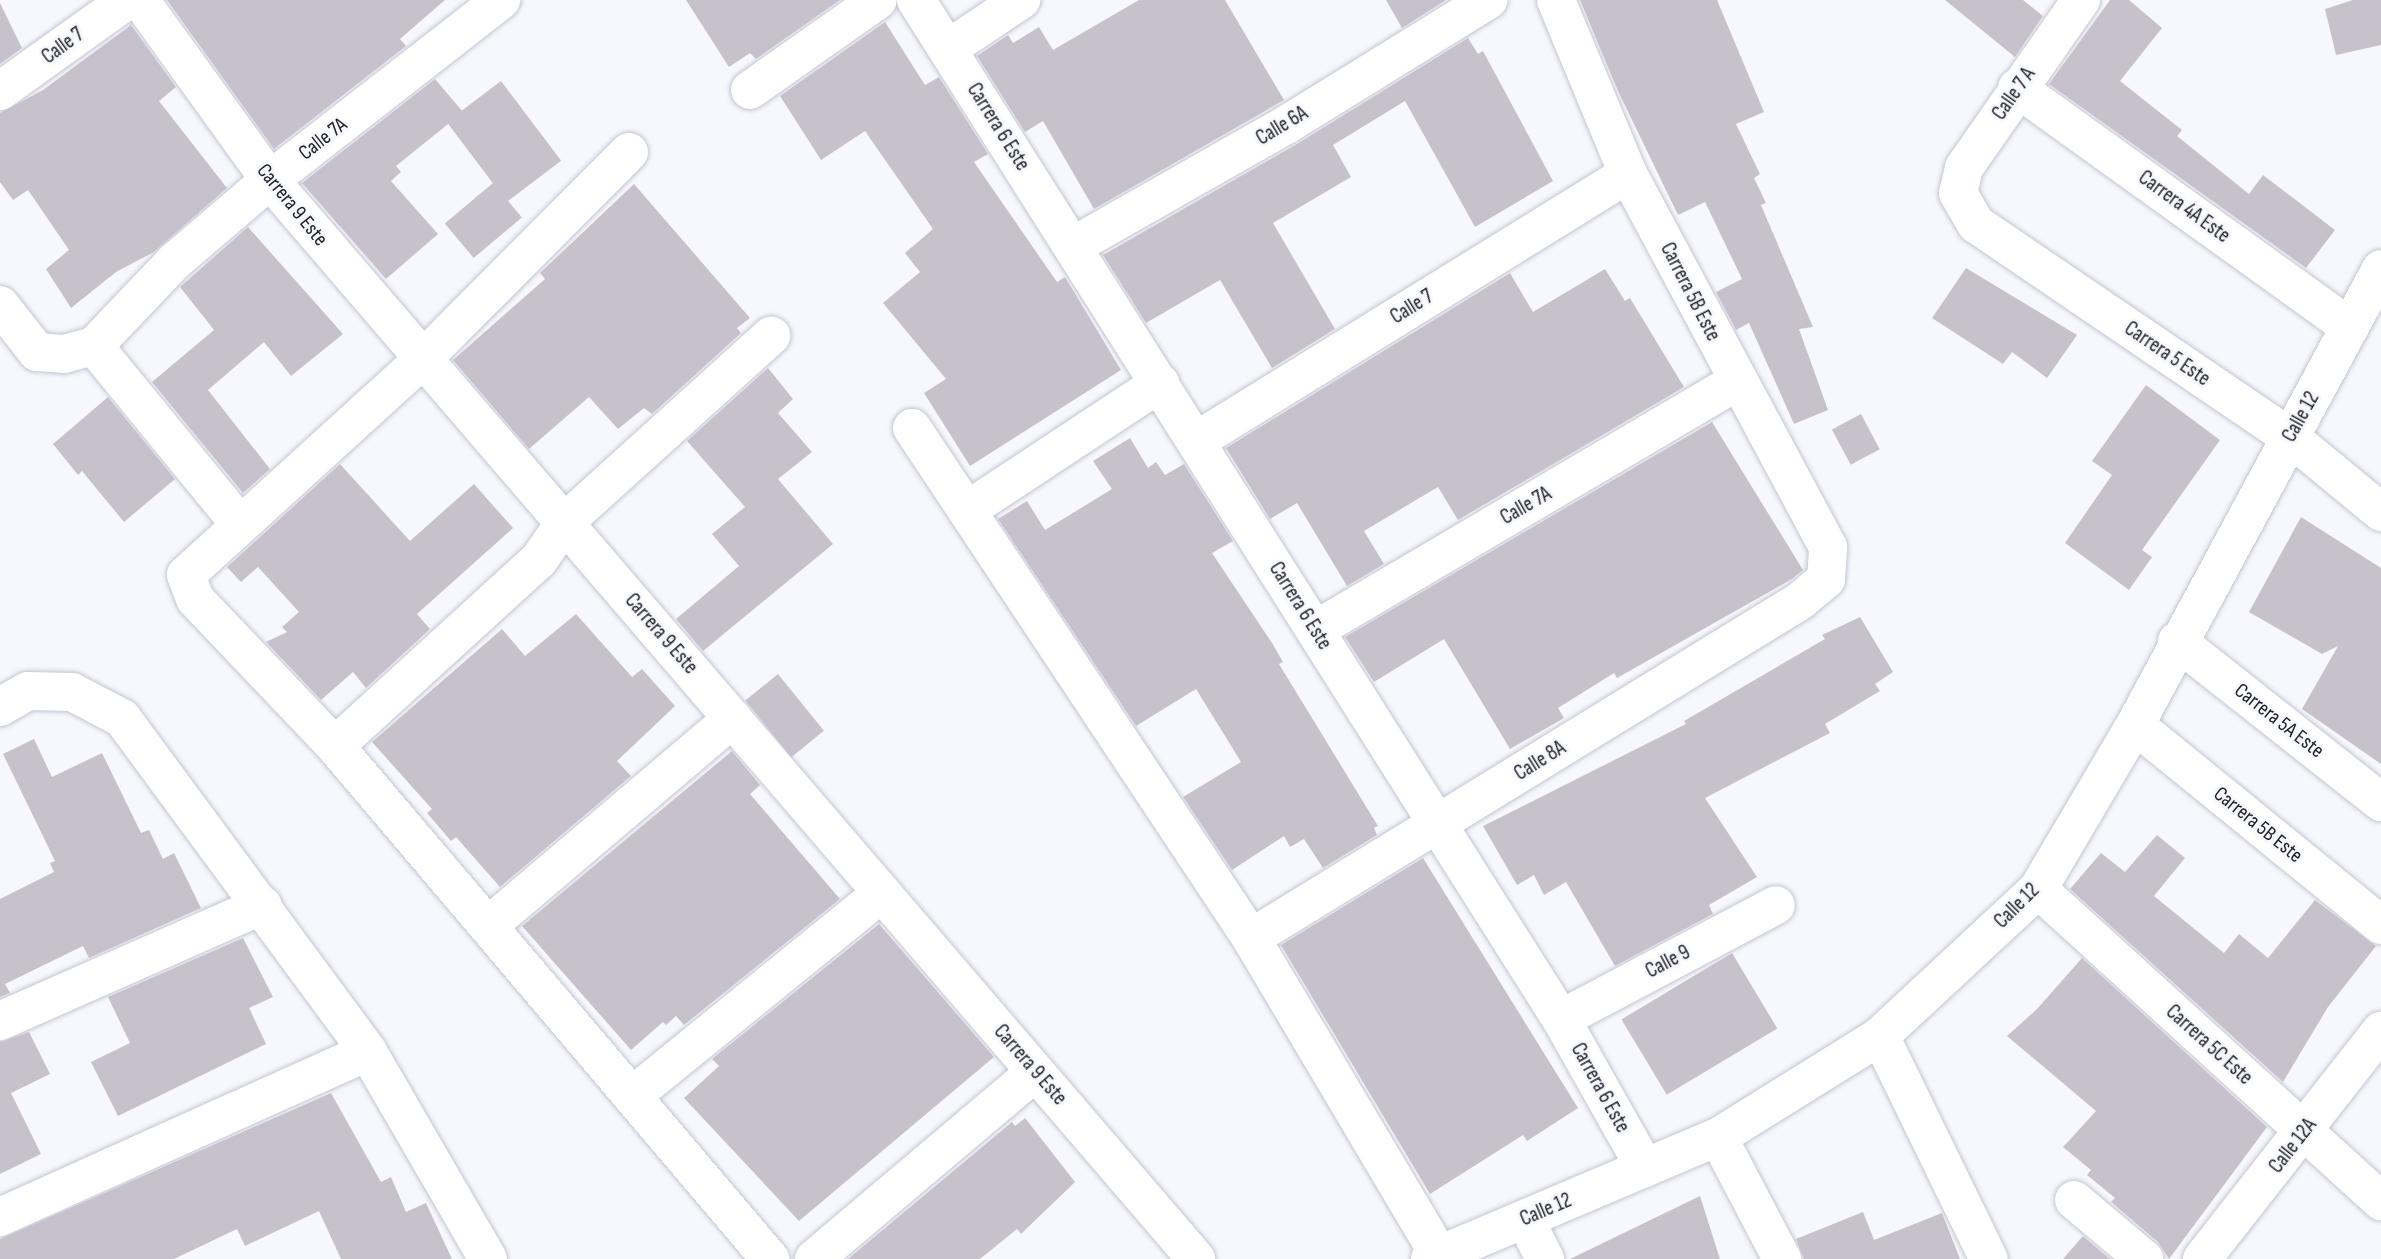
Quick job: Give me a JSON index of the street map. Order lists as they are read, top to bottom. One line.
{"streets":{"street":["Calle 7","Calle 7 A","Calle 6A","Carrera 6 Este","Calle 7A","Carrera 9 Este","Carrera 4A Este","Carrera 5B Este","Carrera 5 Este","Calle 12","Carrera 5A Este","Calle 8A","Calle 9","Carrera 5C Este","Calle 12A"]},"crossings":[["Calle 7","Carrera 6 Este"],["Calle 7","Carrera 5B Este"],["Calle 7 A","Carrera 4A Este"],["Calle 7 A","Carrera 5 Este"],["Calle 6A","Carrera 6 Este"],["Carrera 6 Este","Calle 7A"],["Carrera 6 Este","Calle 12"],["Carrera 6 Este","Calle 8A"],["Carrera 6 Este","Calle 9"],["Calle 7A","Carrera 9 Este"],["Calle 7A","Carrera 5B Este"],["Carrera 4A Este","Calle 12"],["Carrera 5B Este","Calle 12"],["Carrera 5B Este","Calle 8A"],["Carrera 5 Este","Calle 12"],["Calle 12","Carrera 5A Este"],["Calle 12","Carrera 5C Este"],["Carrera 5C Este","Calle 12A"]]}
